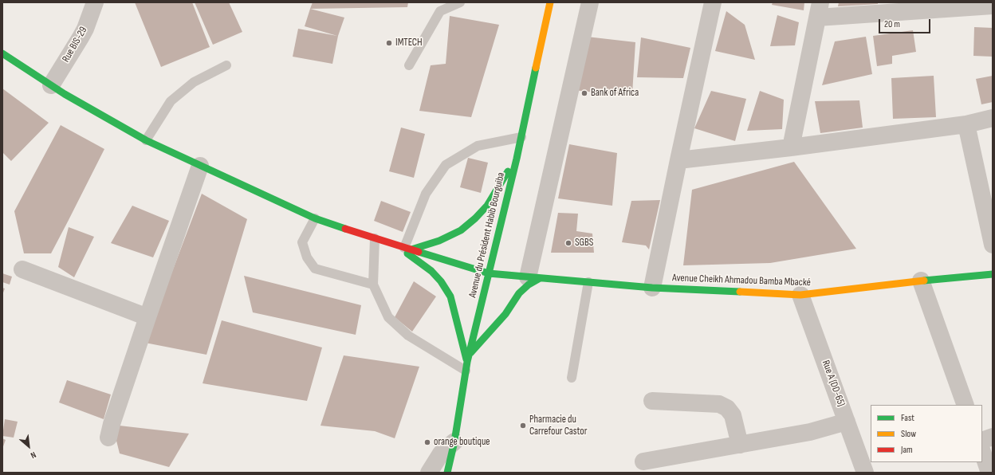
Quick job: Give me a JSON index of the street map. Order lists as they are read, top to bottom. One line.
{"streets":{"street":["Rue BIS-29","Avenue du Président Habib Bourguiba","Avenue Cheikh Ahmadou Bamba Mbacké","Rue A (DD-65)"]},"crossings":[["Rue BIS-29","Avenue Cheikh Ahmadou Bamba Mbacké"],["Avenue du Président Habib Bourguiba","Avenue Cheikh Ahmadou Bamba Mbacké"],["Avenue Cheikh Ahmadou Bamba Mbacké","Rue A (DD-65)"]],"places":["IMTECH","Bank of Africa","SGBS","Pharmacie du Carrefour Castor","orange boutique"],"legend":["Fast","Slow","Jam"],"scale_bar":"20 m","north":"bottom right"}
